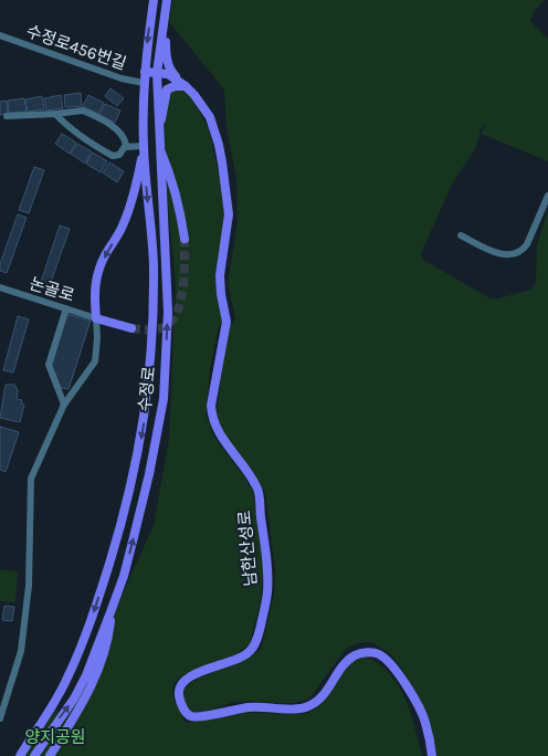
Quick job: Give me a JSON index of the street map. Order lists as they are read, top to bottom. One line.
{"streets":{"main road":["수정로","남한산성로"],"street":["수정로456번길","논골로"]},"crossings":[["수정로456번길","수정로"],["수정로","남한산성로"]],"parks":["양지공원"]}
